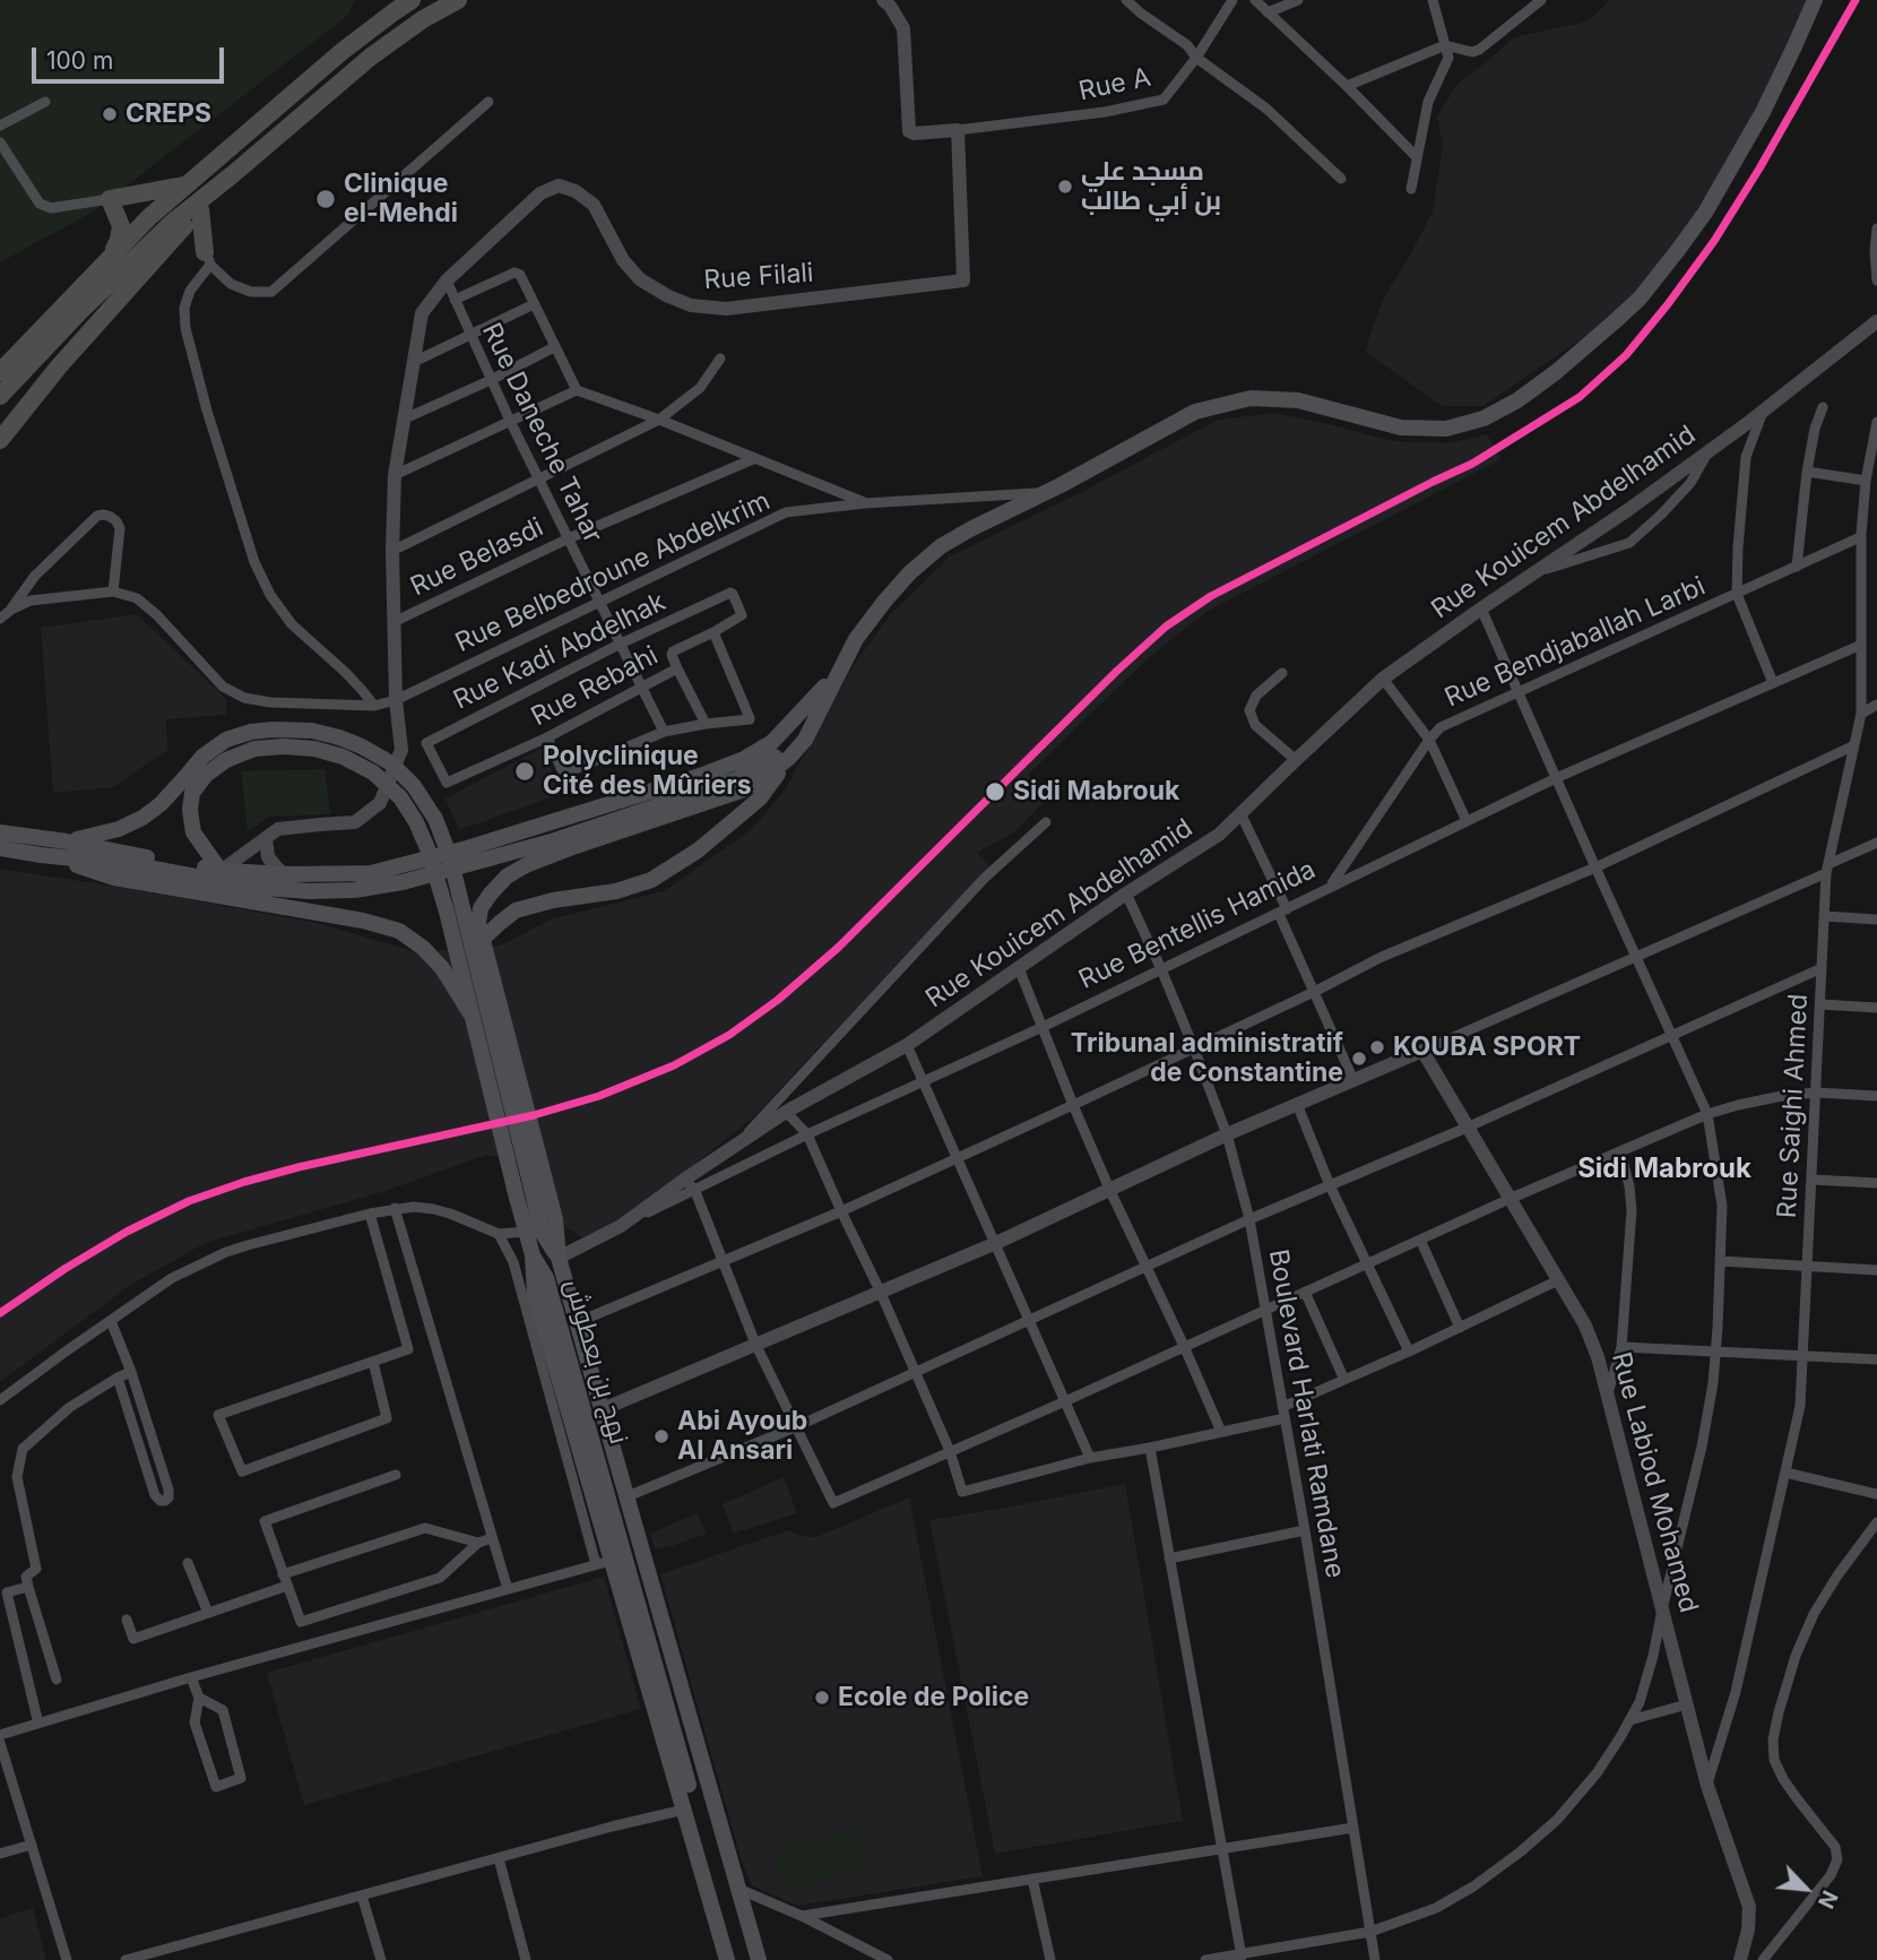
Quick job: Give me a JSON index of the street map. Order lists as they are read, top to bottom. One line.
{"streets":{"main road":["نهج بن بعطوش"],"street":["Rue A","Rue Filali","Rue Daneche Tahar","Rue Kouicem Abdelhamid","Rue Belasdi","Rue Belbedroune Abdelkrim","Rue Bendjaballah Larbi","Rue Kadi Abdelhak","Rue Rebahi","Rue Bentellis Hamida","Rue Saighi Ahmed","Boulevard Harlati Ramdane","Rue Labiod Mohamed"]},"crossings":[["Rue A","Rue Filali"],["Rue Filali","Rue Daneche Tahar"],["Rue Filali","Rue Belasdi"],["Rue Filali","Rue Belbedroune Abdelkrim"],["Rue Daneche Tahar","Rue Belasdi"],["Rue Daneche Tahar","Rue Belbedroune Abdelkrim"],["Rue Daneche Tahar","Rue Kadi Abdelhak"],["Rue Daneche Tahar","Rue Rebahi"],["Rue Kouicem Abdelhamid","Rue Bentellis Hamida"],["Rue Kouicem Abdelhamid","Boulevard Harlati Ramdane"],["Rue Bendjaballah Larbi","Rue Bentellis Hamida"],["Rue Bendjaballah Larbi","Rue Saighi Ahmed"],["Rue Kadi Abdelhak","Rue Rebahi"],["Rue Bentellis Hamida","Rue Saighi Ahmed"],["Rue Bentellis Hamida","Boulevard Harlati Ramdane"],["Rue Saighi Ahmed","Rue Labiod Mohamed"]],"districts":["Sidi Mabrouk"],"places":["CREPS","مسجد علي بن أبي طالب","Clinique el-Mehdi","Polyclinique Cité des Mûriers","Sidi Mabrouk","KOUBA SPORT","Tribunal administratif de Constantine","Abi Ayoub Al Ansari","Ecole de Police"],"scale_bar":"100 m","north":"bottom right"}
